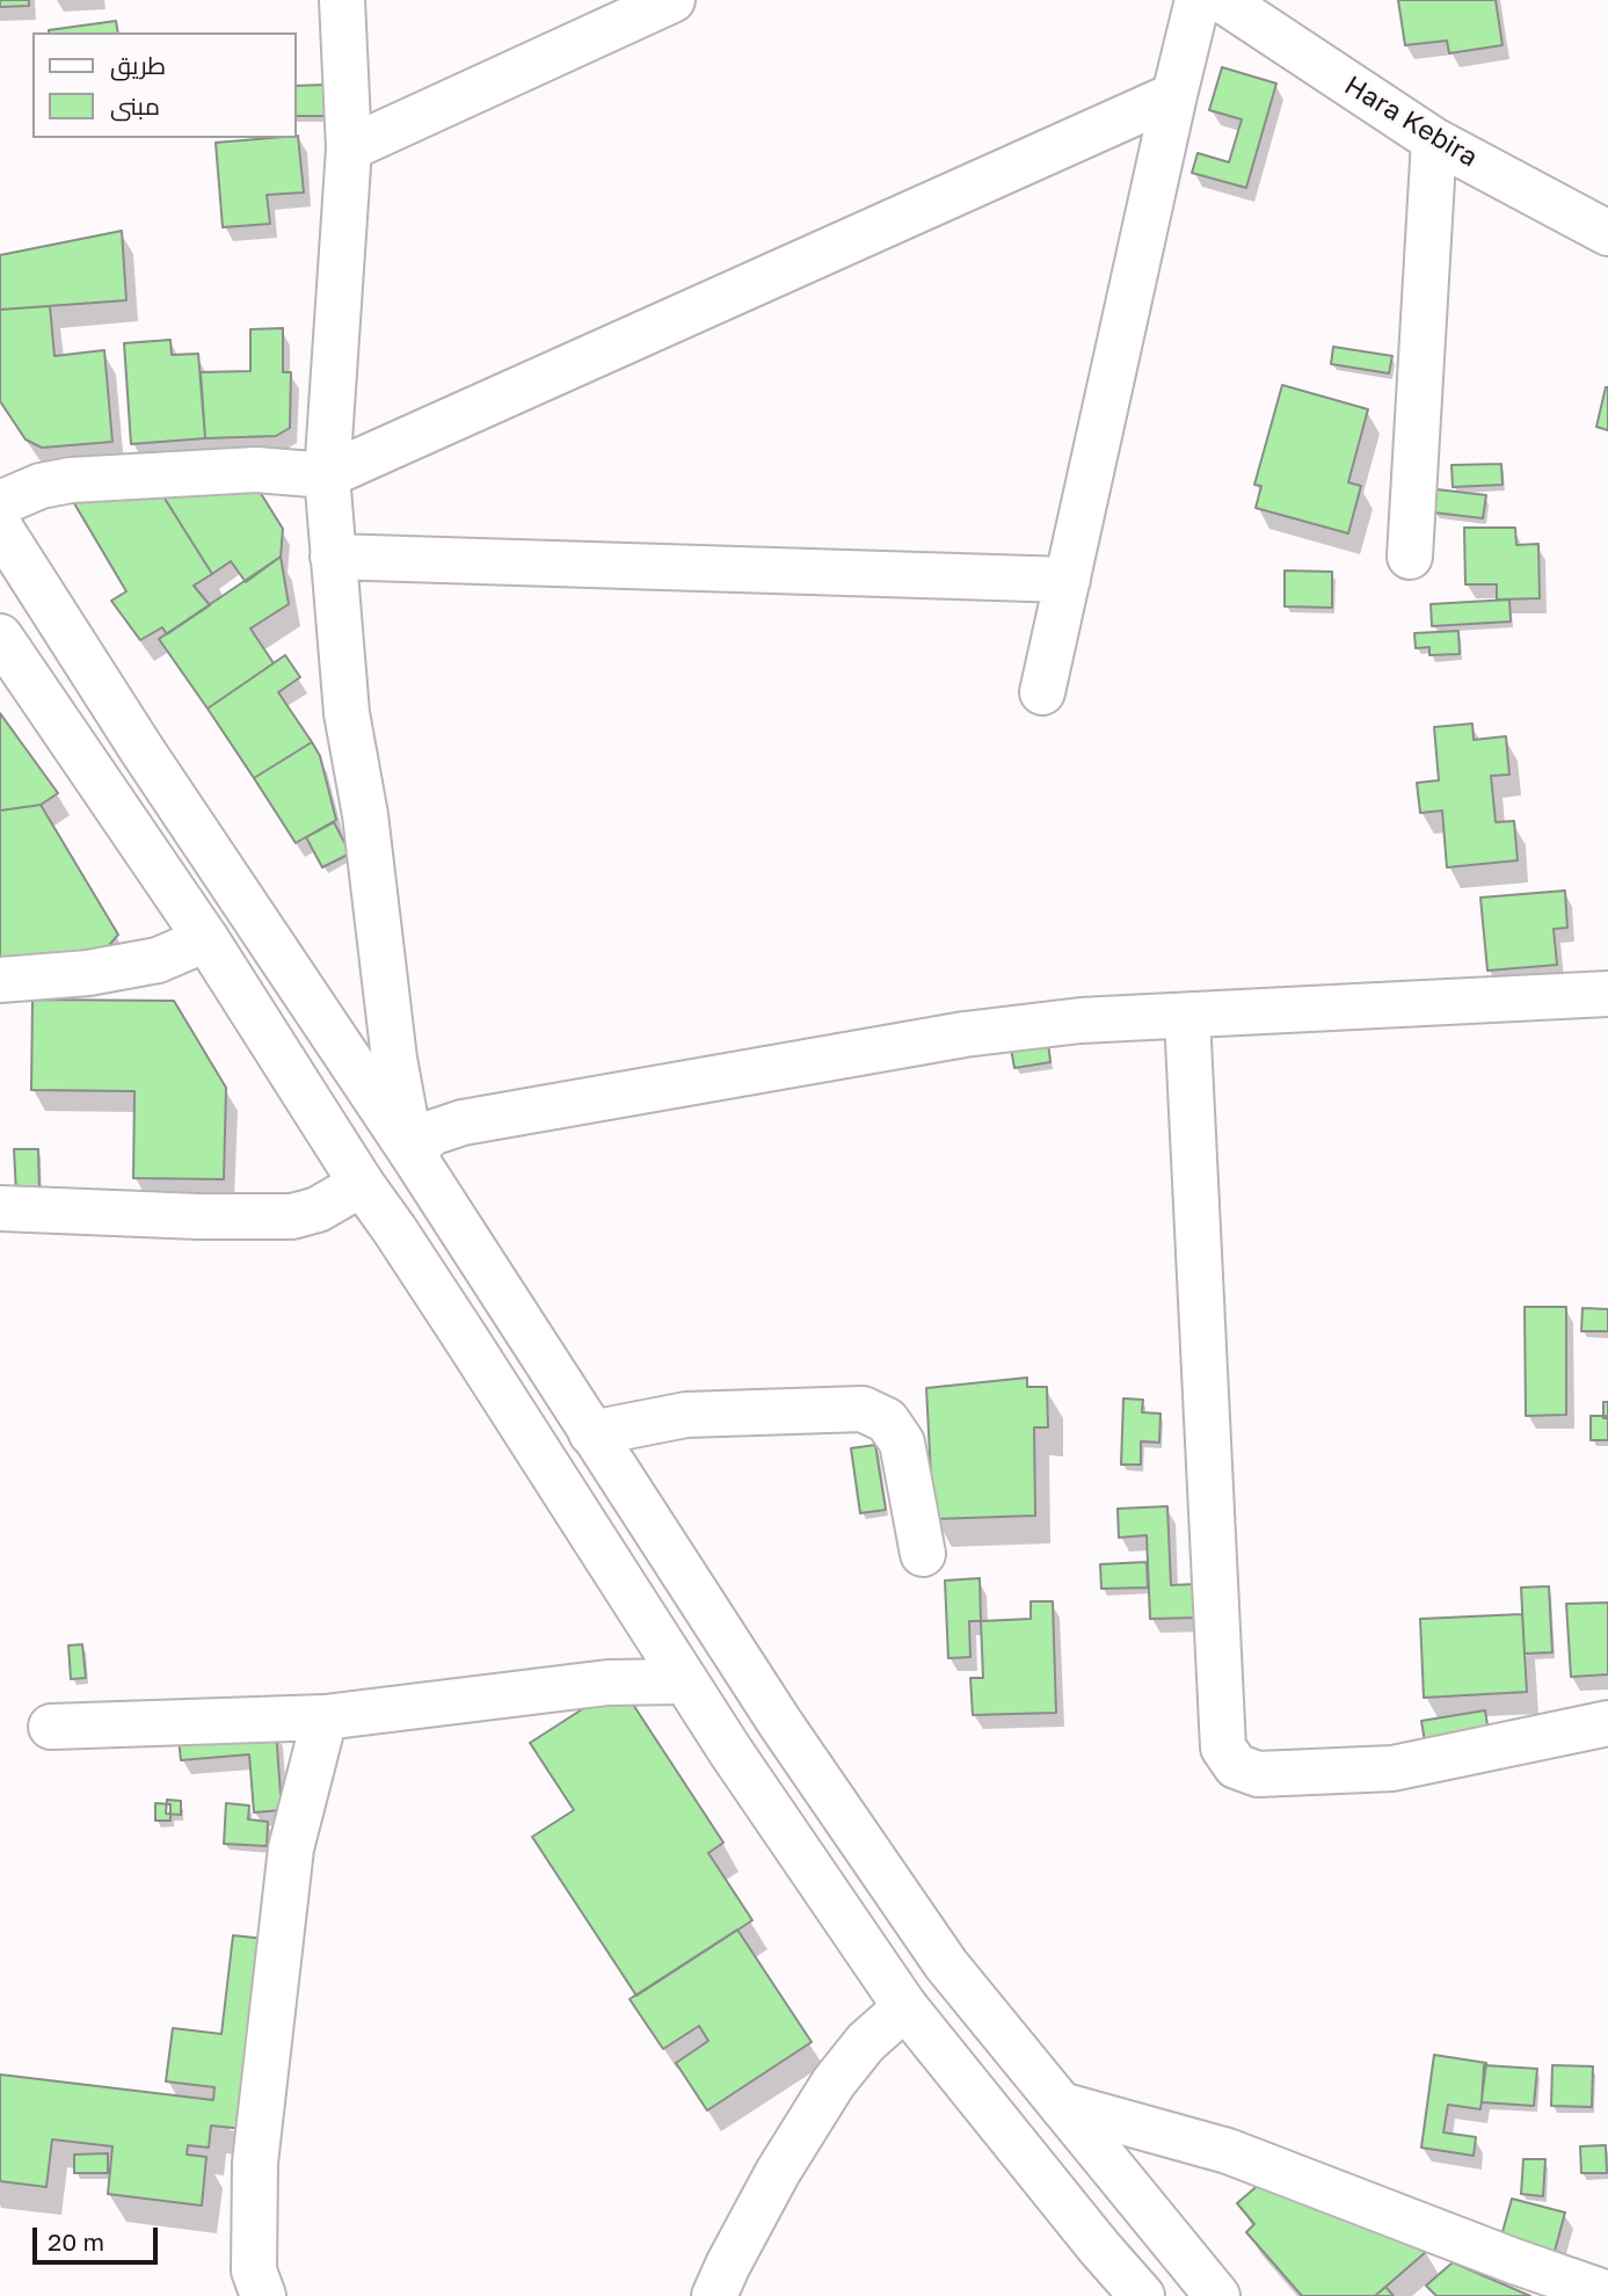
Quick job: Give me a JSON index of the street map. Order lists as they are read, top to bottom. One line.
{"streets":{"street":["Hara Kebira"]},"legend":["طريق","مبنى"],"scale_bar":"20 m"}
